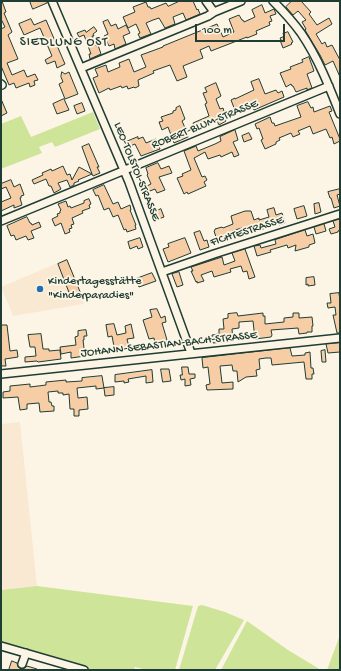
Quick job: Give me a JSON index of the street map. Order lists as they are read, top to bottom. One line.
{"streets":{"street":["ROBERT-BLUM-STRASSE","LEO-TOLSTOI-STRASSE","FICHTESTRASSE","JOHANN-SEBASTIAN-BACH-STRASSE"]},"crossings":[["ROBERT-BLUM-STRASSE","LEO-TOLSTOI-STRASSE"],["LEO-TOLSTOI-STRASSE","FICHTESTRASSE"],["LEO-TOLSTOI-STRASSE","JOHANN-SEBASTIAN-BACH-STRASSE"]],"districts":["SIEDLUNG OST"],"places":["Kindertagesstätte \"Kinderparadies\""],"scale_bar":"100 m"}
